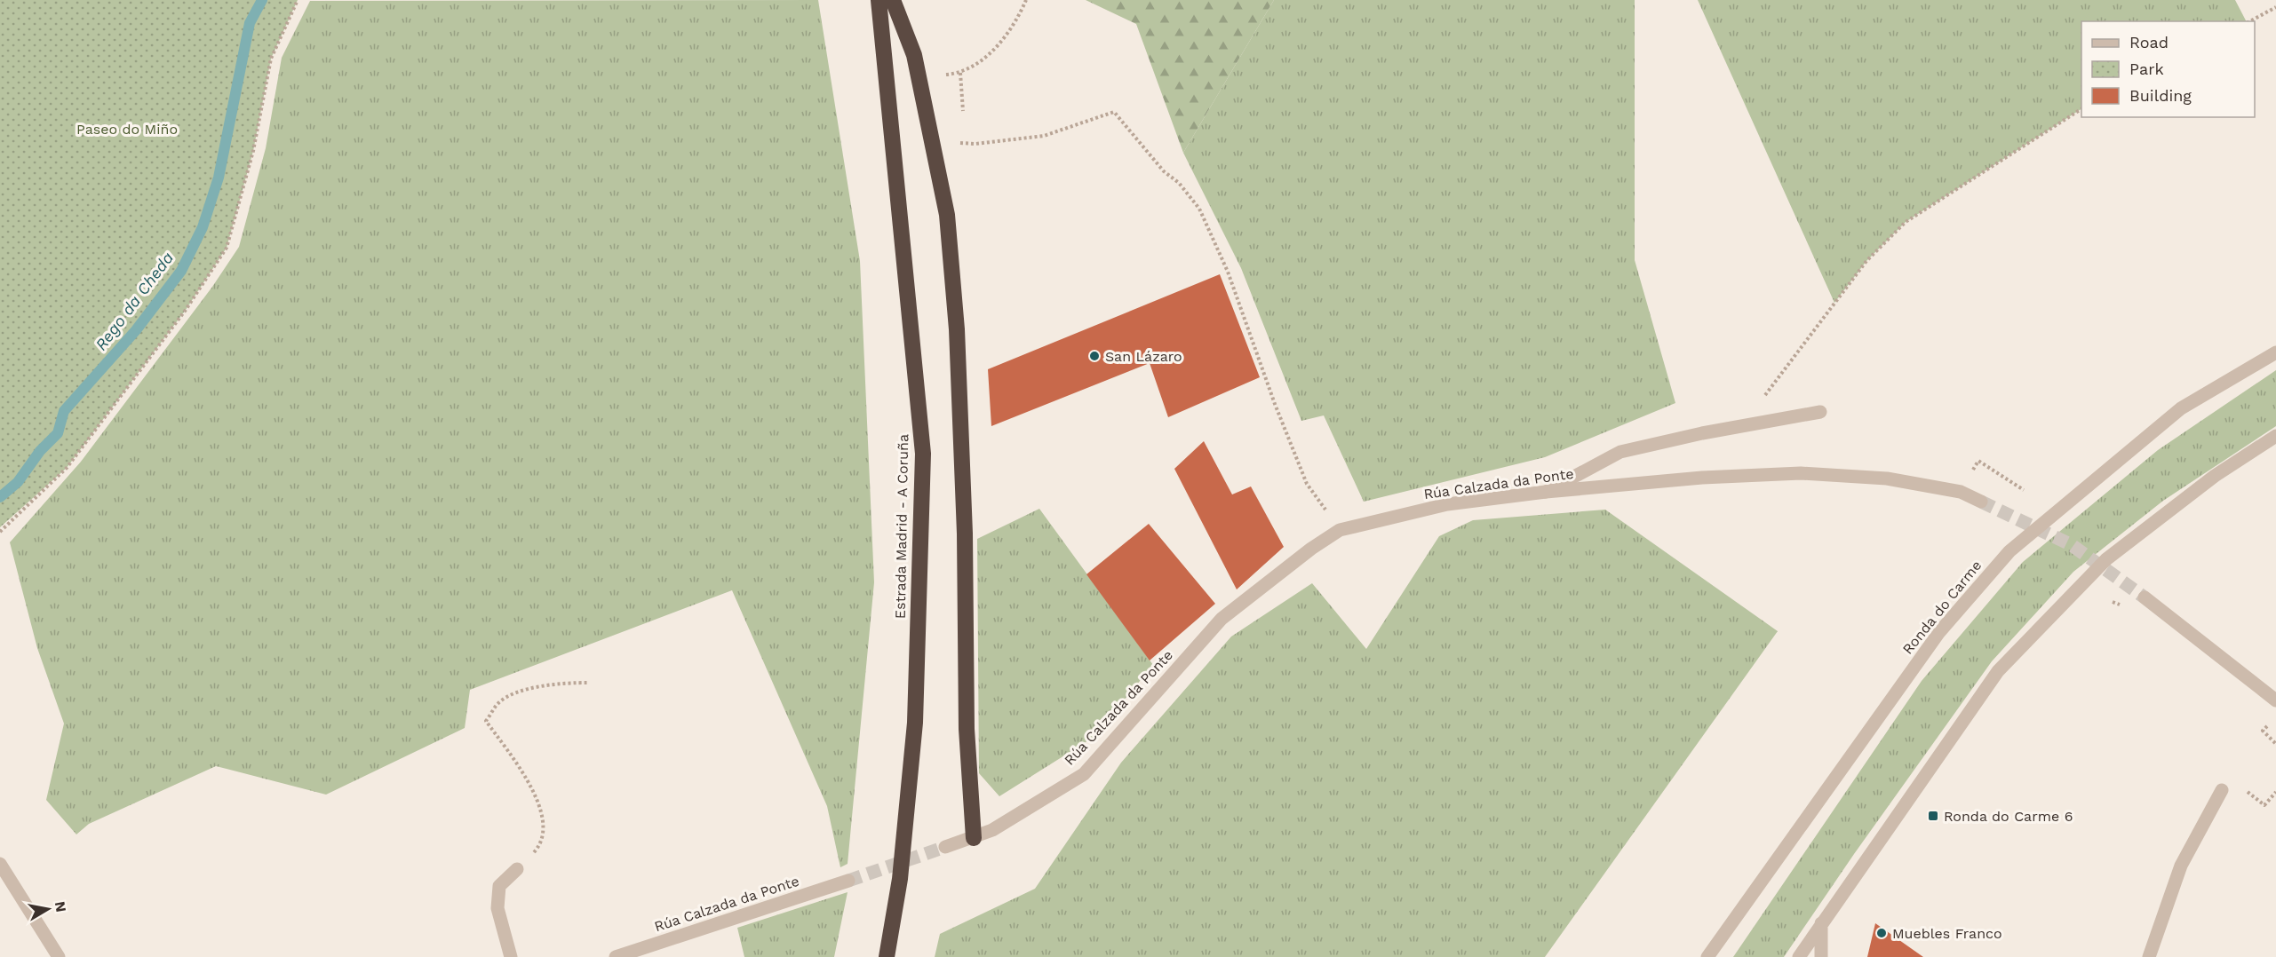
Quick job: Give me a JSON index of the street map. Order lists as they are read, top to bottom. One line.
{"streets":{"highway":["Estrada Madrid - A Coruña"],"street":["Rúa Calzada da Ponte","Ronda do Carme"]},"water":["Rego da Cheda"],"parks":["Paseo do Miño"],"places":{"other":["San Lázaro","Muebles Franco"],"transit":["Ronda do Carme 6"]},"legend":["Road","Park","Building"],"north":"right"}
